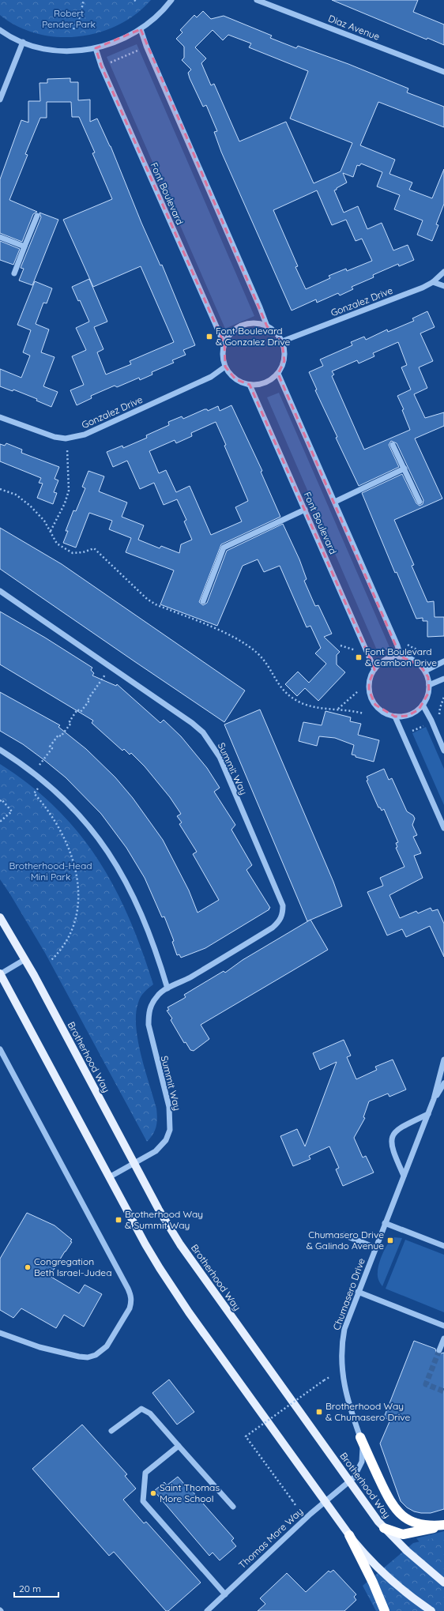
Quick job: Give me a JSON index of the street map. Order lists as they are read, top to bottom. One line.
{"streets":{"main road":["Brotherhood Way"],"street":["Diaz Avenue","Font Boulevard","Gonzalez Drive","Summit Way","Chumasero Drive","Thomas More Way"]},"crossings":[["Font Boulevard","Gonzalez Drive"],["Summit Way","Brotherhood Way"],["Brotherhood Way","Chumasero Drive"],["Brotherhood Way","Thomas More Way"],["Chumasero Drive","Thomas More Way"]],"parks":["Robert Pender Park","Brotherhood-Head Mini Park"],"places":{"transit":["Font Boulevard & Gonzalez Drive","Font Boulevard & Cambon Drive","Brotherhood Way & Summit Way","Chumasero Drive & Galindo Avenue","Brotherhood Way & Chumasero Drive"],"other":["Congregation Beth Israel-Judea","Saint Thomas More School"]},"scale_bar":"20 m"}
